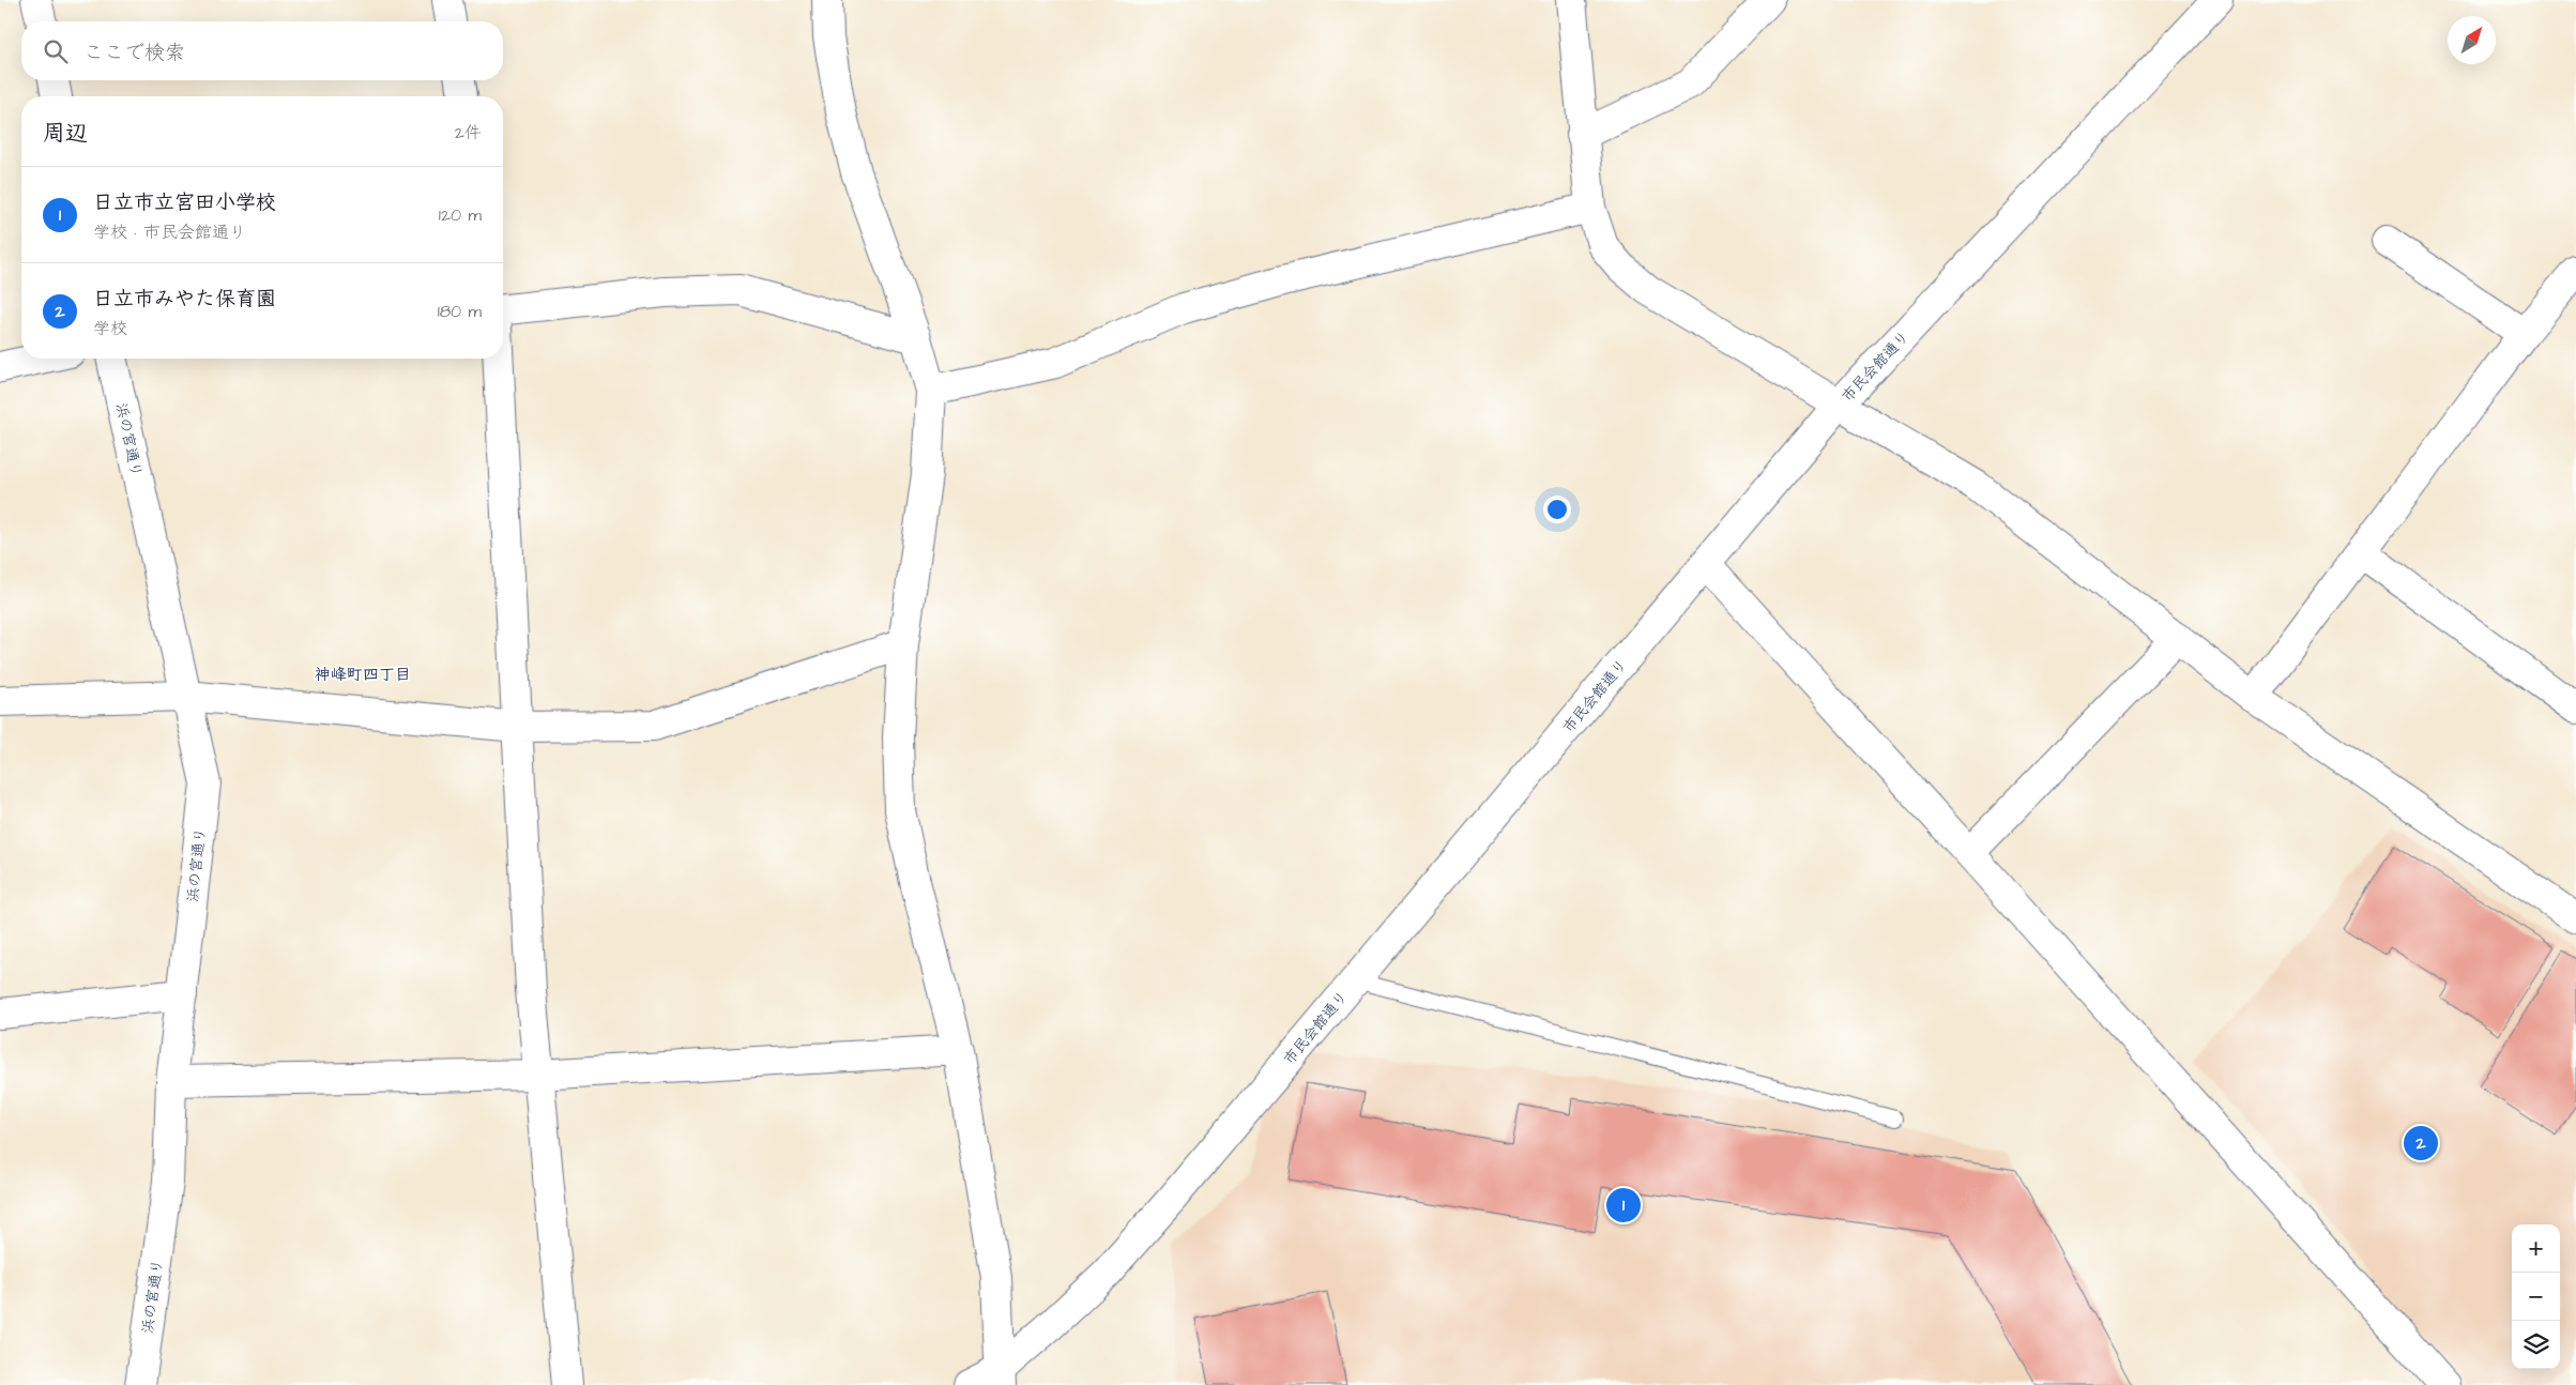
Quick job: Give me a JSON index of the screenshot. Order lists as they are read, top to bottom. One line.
{"streets":{"street":["市民会館通り","浜の宮通り"]},"districts":["神峰町四丁目"],"north":"top right","page":{"search":"ここで検索","heading":["周辺","2件"],"list":[{"mark":"1","name":"日立市立宮田小学校","note":"学校 · 市民会館通り","value":"120 m"},{"mark":"2","name":"日立市みやた保育園","note":"学校","value":"180 m"}],"pins":["2","1"],"map_buttons":["+","−"]}}
